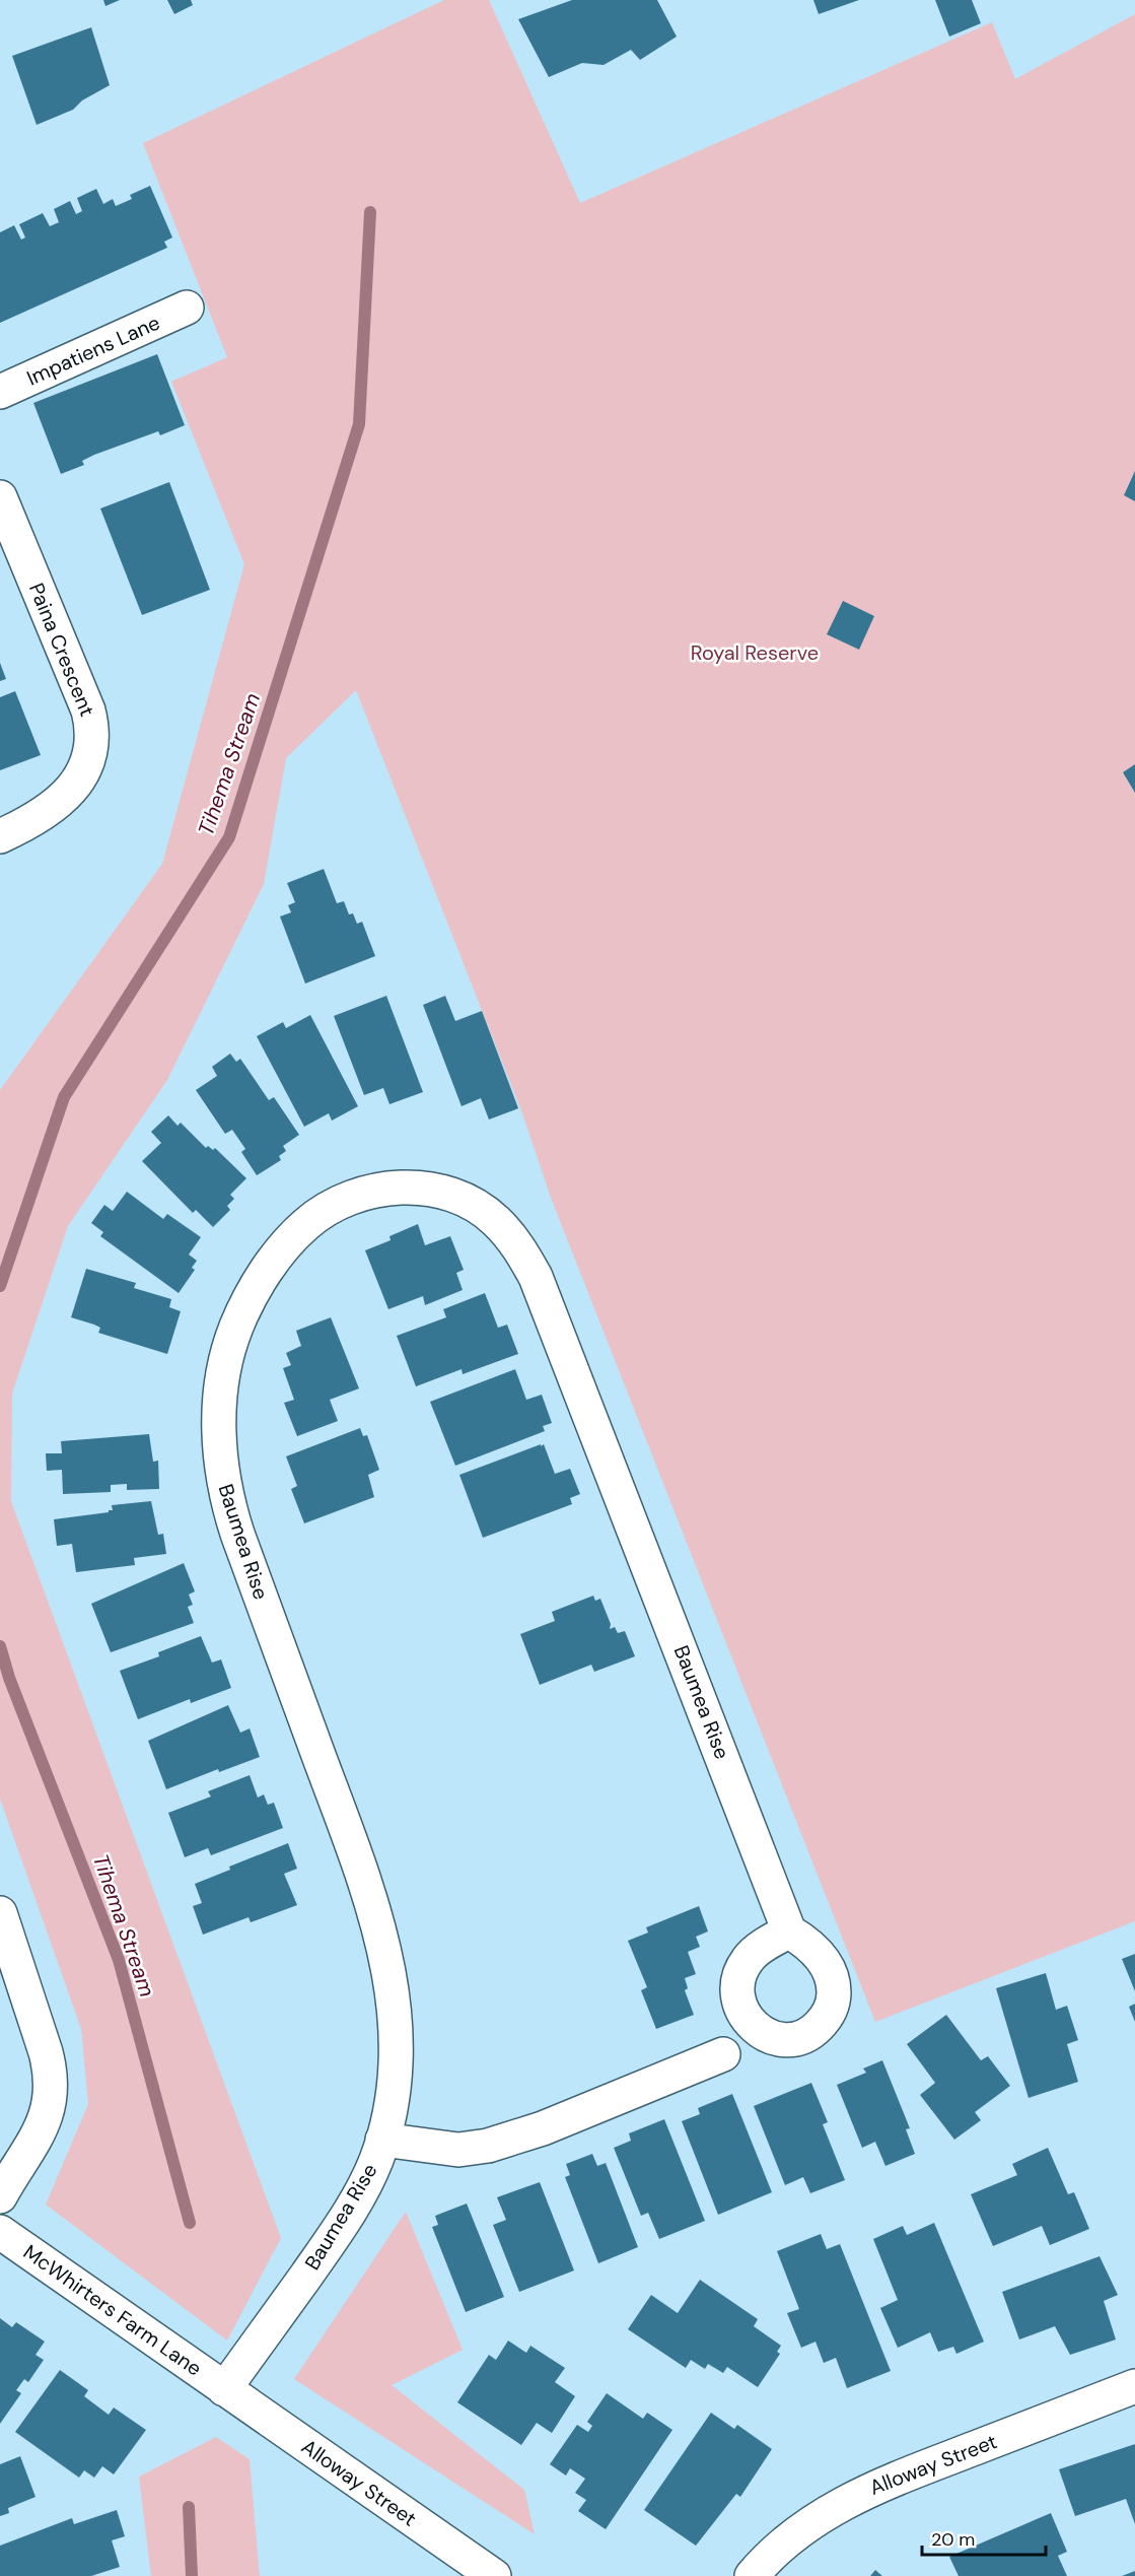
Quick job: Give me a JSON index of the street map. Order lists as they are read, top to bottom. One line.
{"streets":{"street":["Impatiens Lane","Paina Crescent","Baumea Rise","McWhirters Farm Lane","Alloway Street"]},"crossings":[["Baumea Rise","McWhirters Farm Lane"],["Baumea Rise","Alloway Street"],["McWhirters Farm Lane","Alloway Street"]],"water":["Tihema Stream"],"parks":["Royal Reserve"],"scale_bar":"20 m"}
